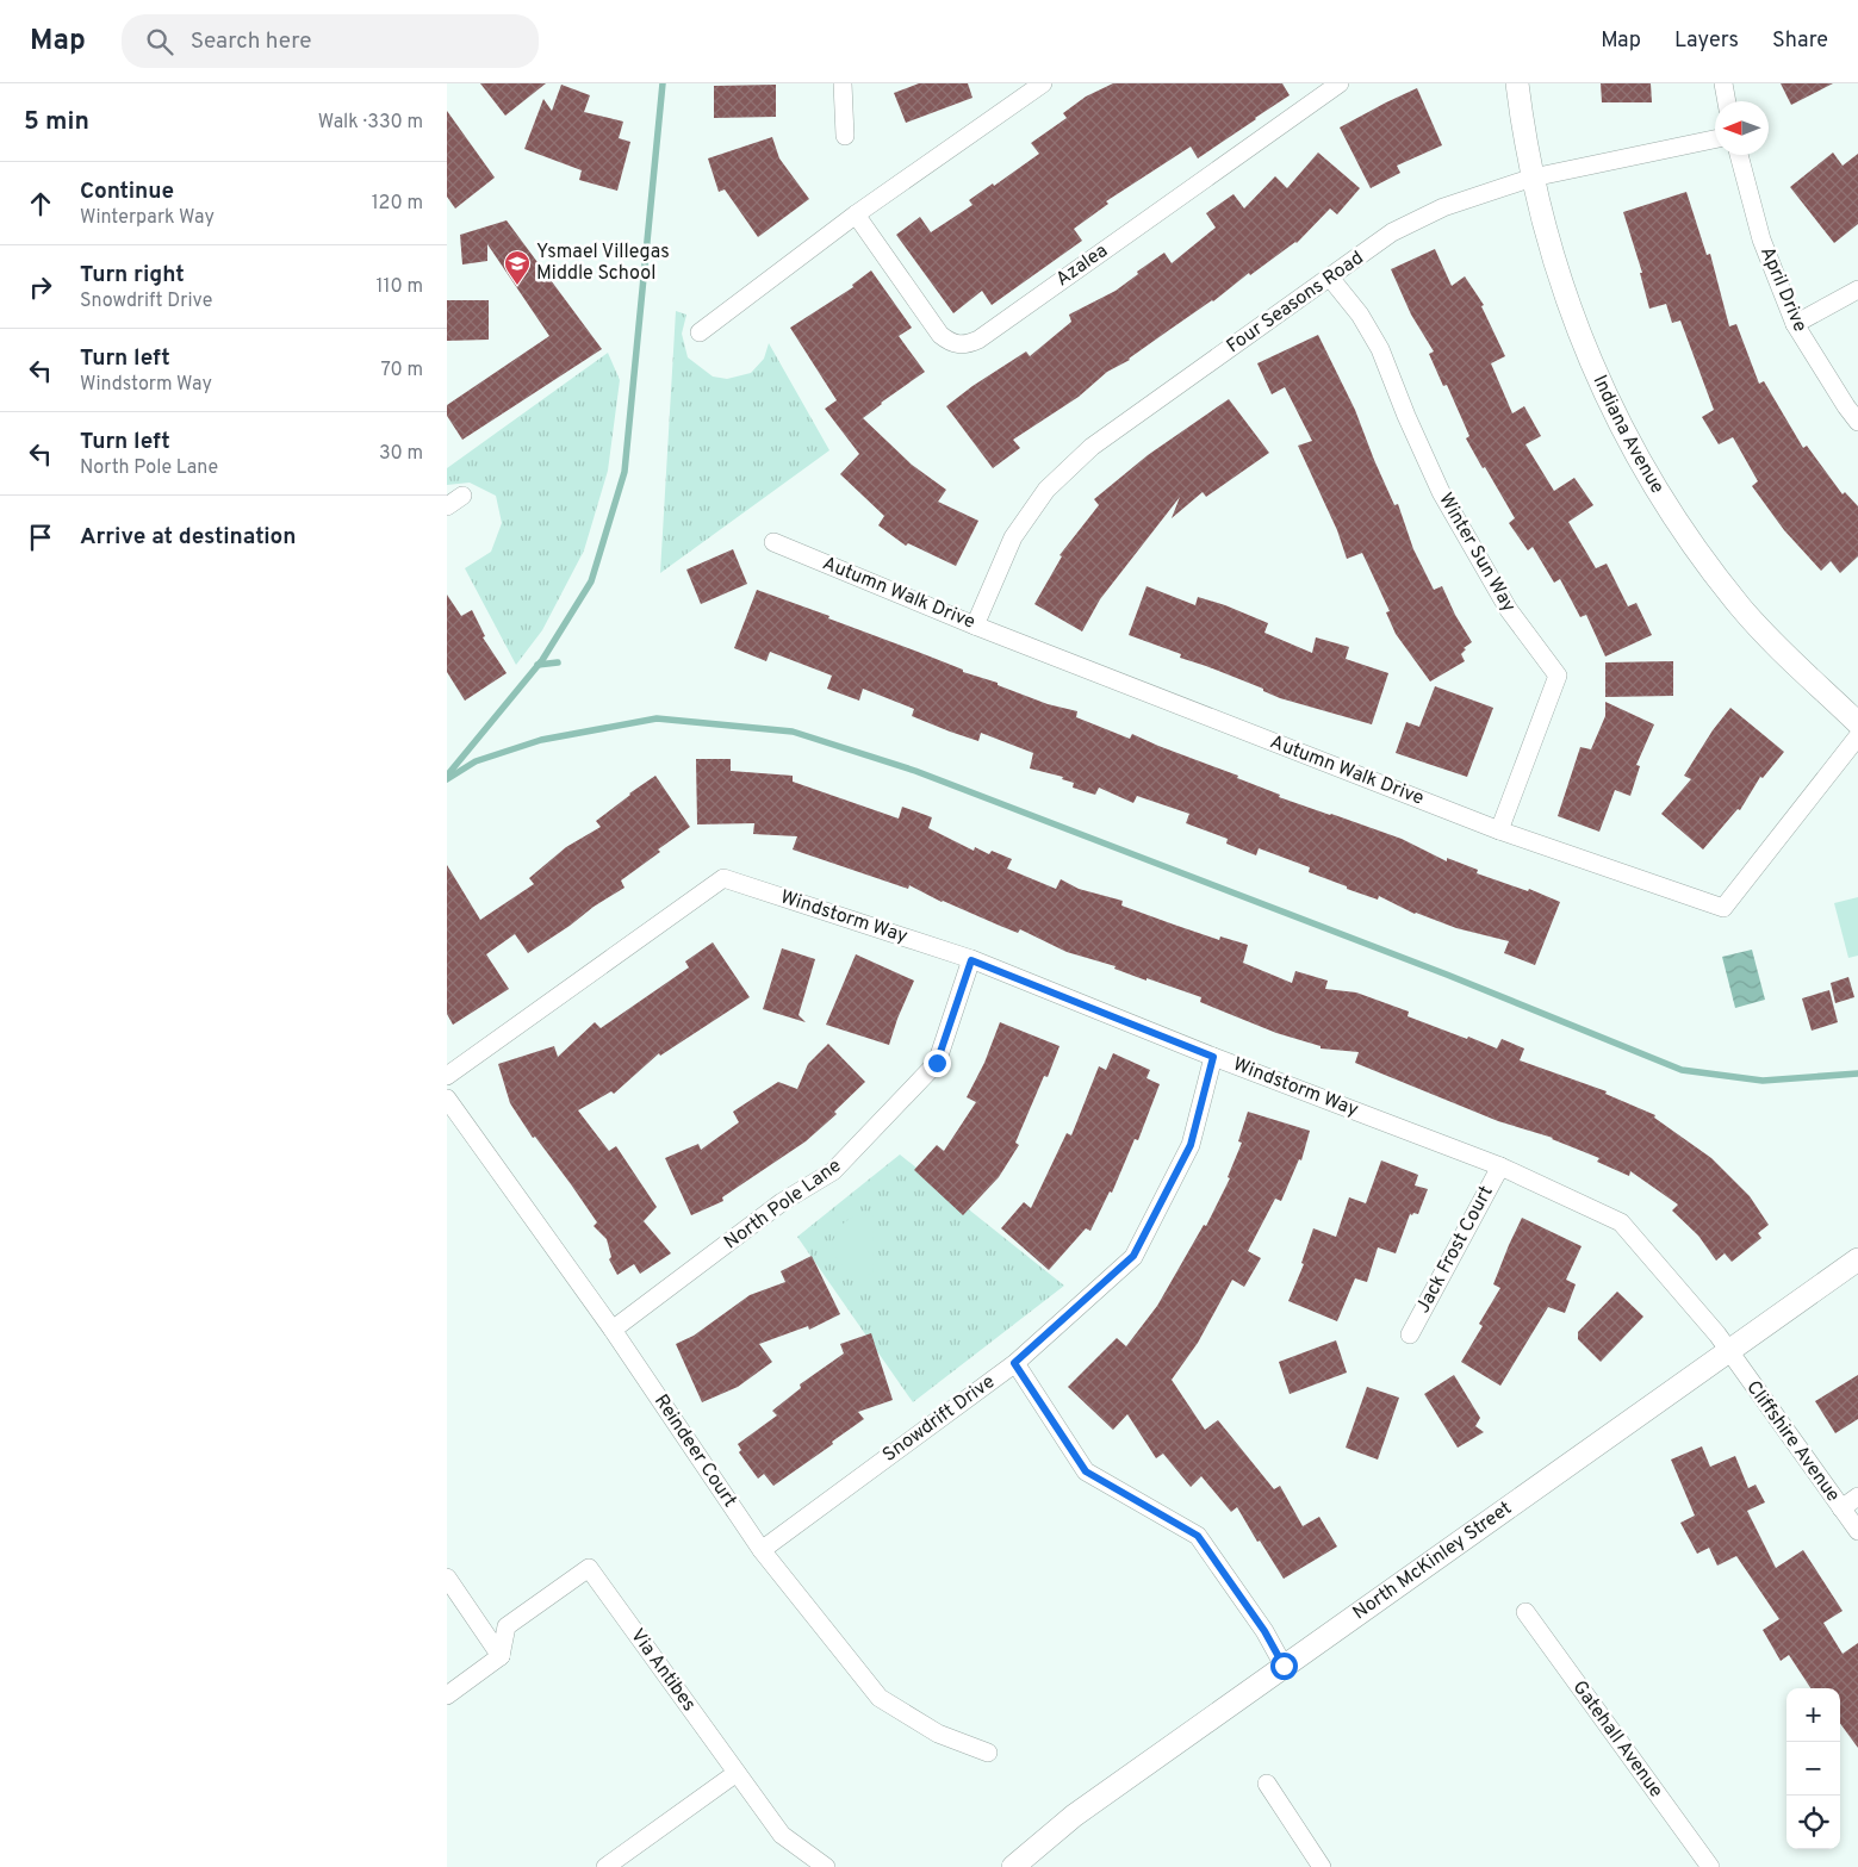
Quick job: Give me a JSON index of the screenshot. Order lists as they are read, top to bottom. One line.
{"streets":{"street":["Azalea","April Drive","Four Seasons Road","Indiana Avenue","Winter Sun Way","Autumn Walk Drive","Windstorm Way","North Pole Lane","Jack Frost Court","Snowdrift Drive","Cliffshire Avenue","Reindeer Court","North McKinley Street","Via Antibes","Gatehall Avenue"]},"crossings":[["Four Seasons Road","Indiana Avenue"],["Four Seasons Road","Winter Sun Way"],["Four Seasons Road","Autumn Walk Drive"],["Winter Sun Way","Autumn Walk Drive"],["Windstorm Way","North Pole Lane"],["Windstorm Way","Jack Frost Court"],["Windstorm Way","Snowdrift Drive"],["Windstorm Way","Cliffshire Avenue"],["Windstorm Way","North McKinley Street"],["North Pole Lane","Reindeer Court"],["Snowdrift Drive","Reindeer Court"],["Cliffshire Avenue","North McKinley Street"]],"places":{"school or university":["Ysmael Villegas Middle School"]},"north":"left","page":{"header":"Map","search":"Search here","nav":["Map","Layers","Share"],"heading":["5 min","Walk · 330 m"],"list":[["Continue","Winterpark Way","120 m"],["Turn right","Snowdrift Drive","110 m"],["Turn left","Windstorm Way","70 m"],["Turn left","North Pole Lane","30 m"],"Arrive at destination"],"map_buttons":["+","−"]}}
